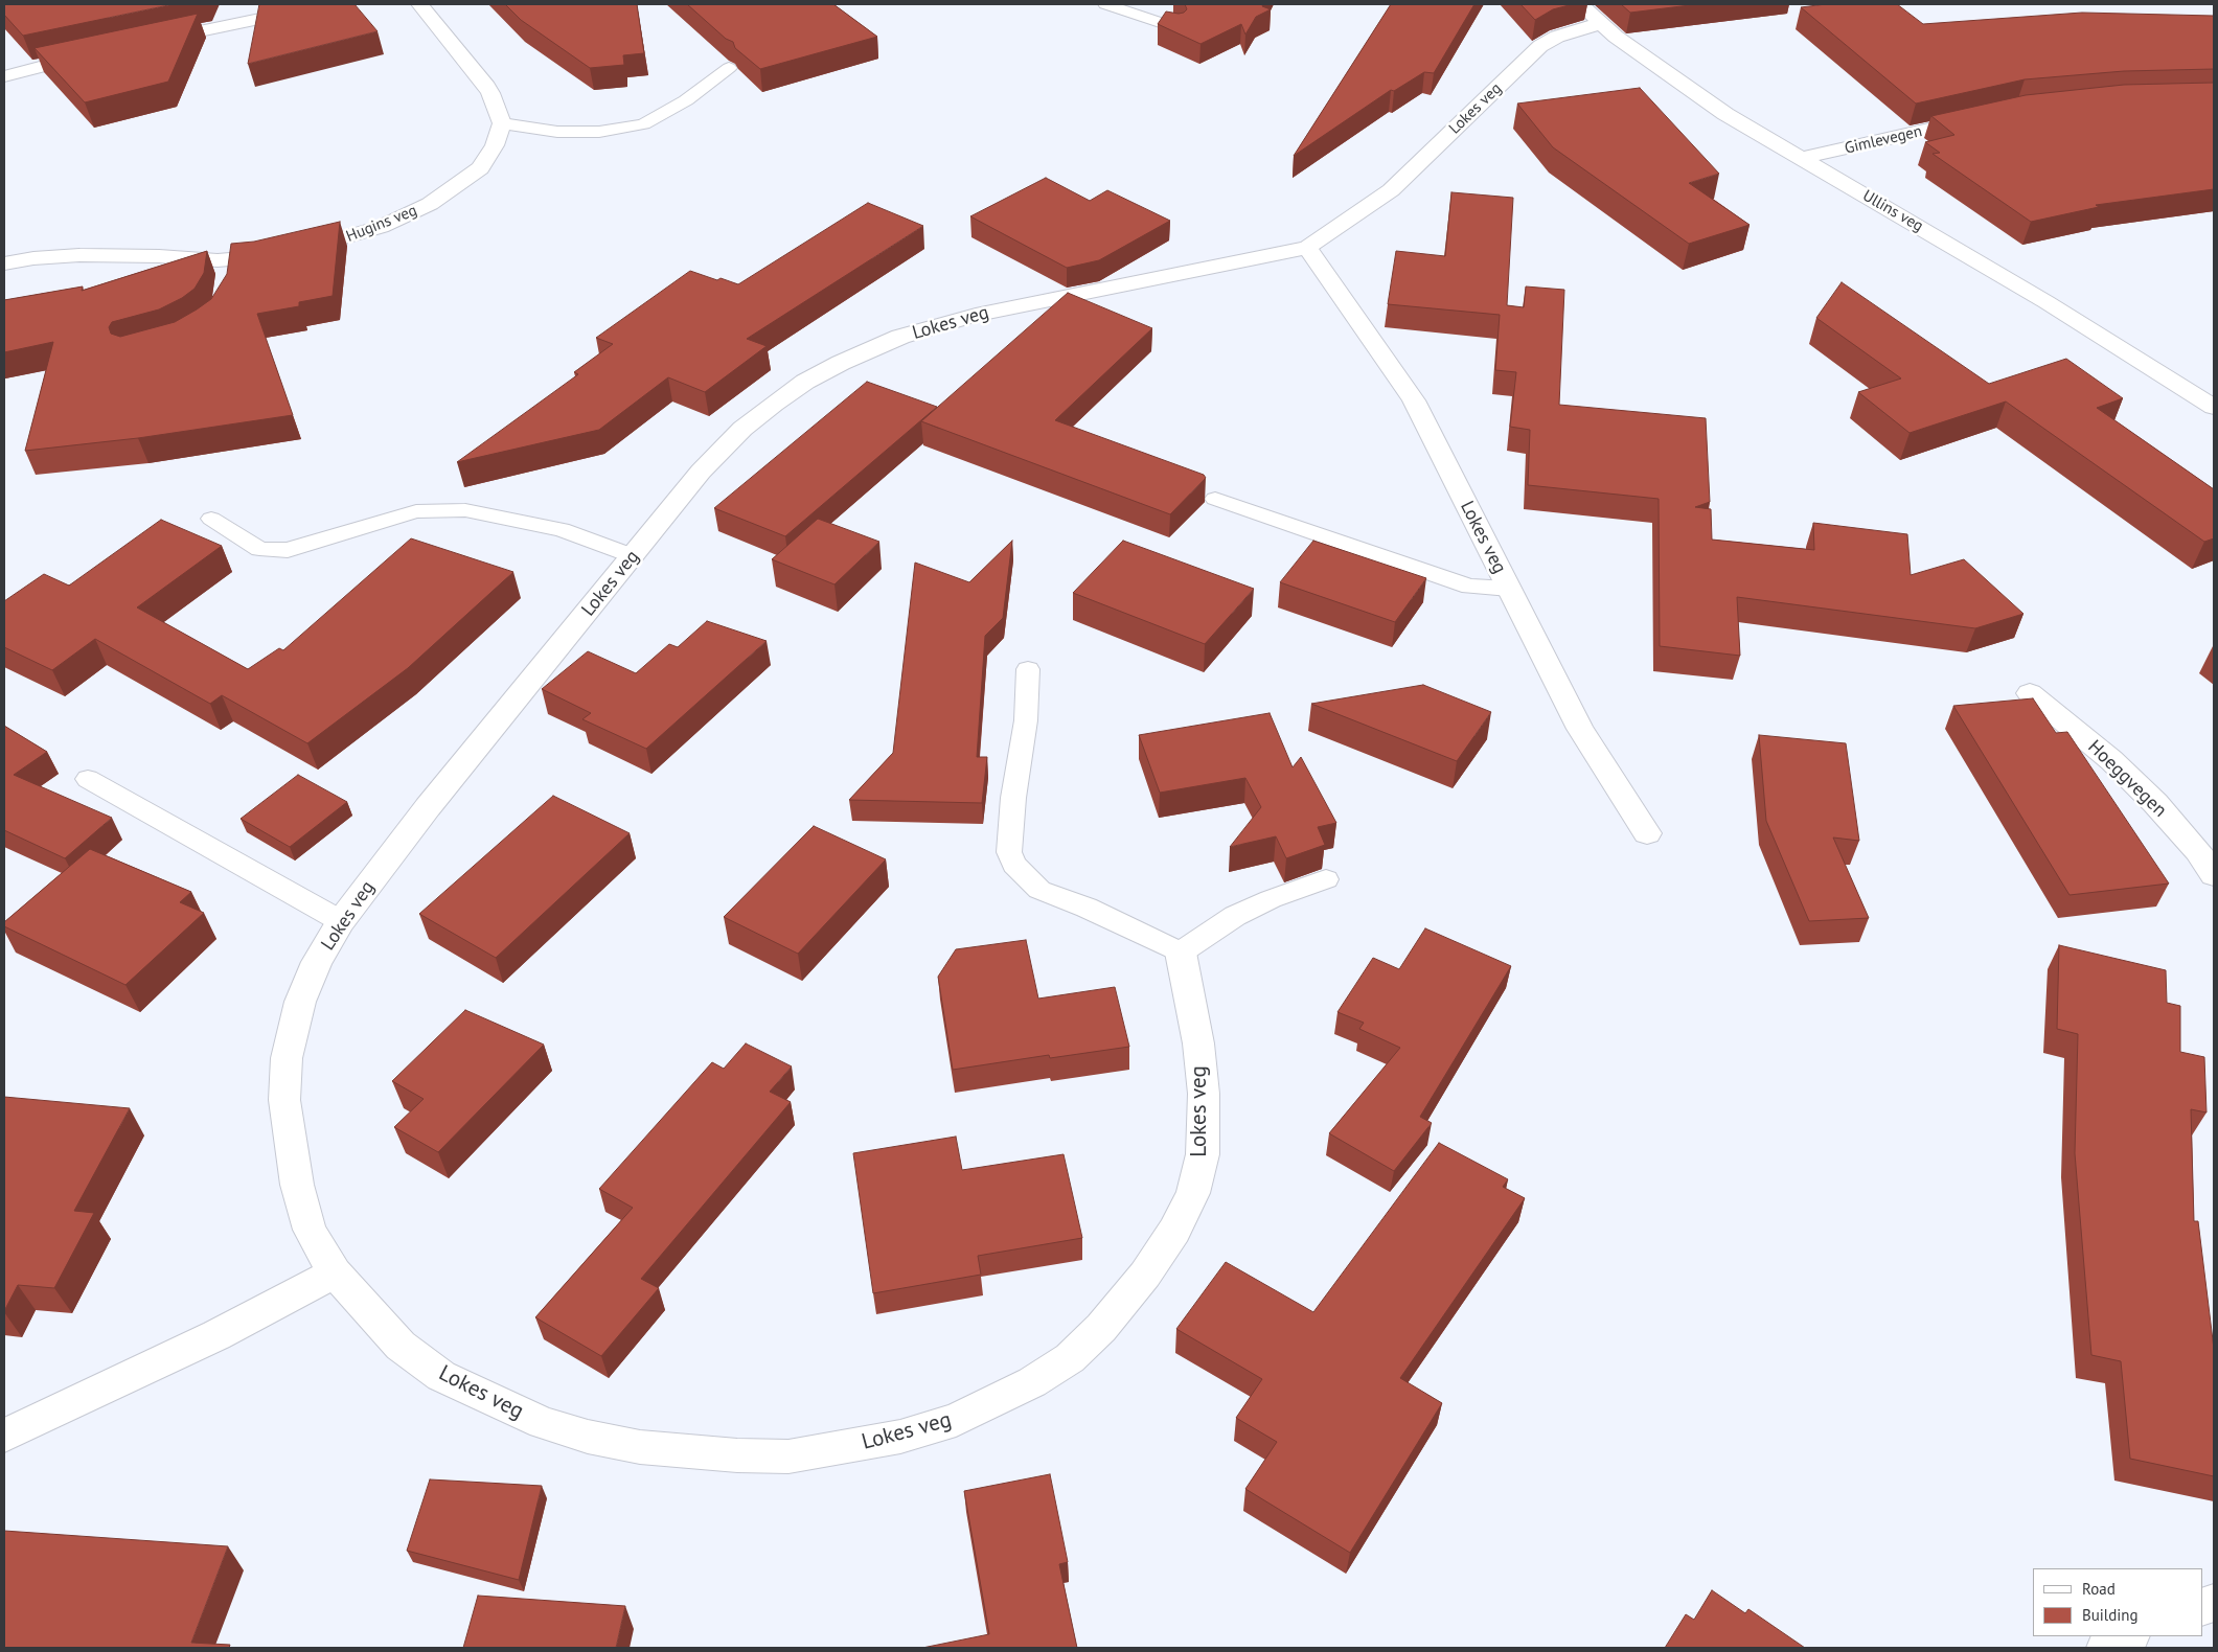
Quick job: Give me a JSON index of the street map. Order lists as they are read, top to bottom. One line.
{"streets":{"street":["Lokes veg","Gimlevegen","Ullins veg","Hugins veg","Hoeggvegen"]},"crossings":[["Lokes veg","Ullins veg"],["Gimlevegen","Ullins veg"]],"legend":["Road","Building"]}
